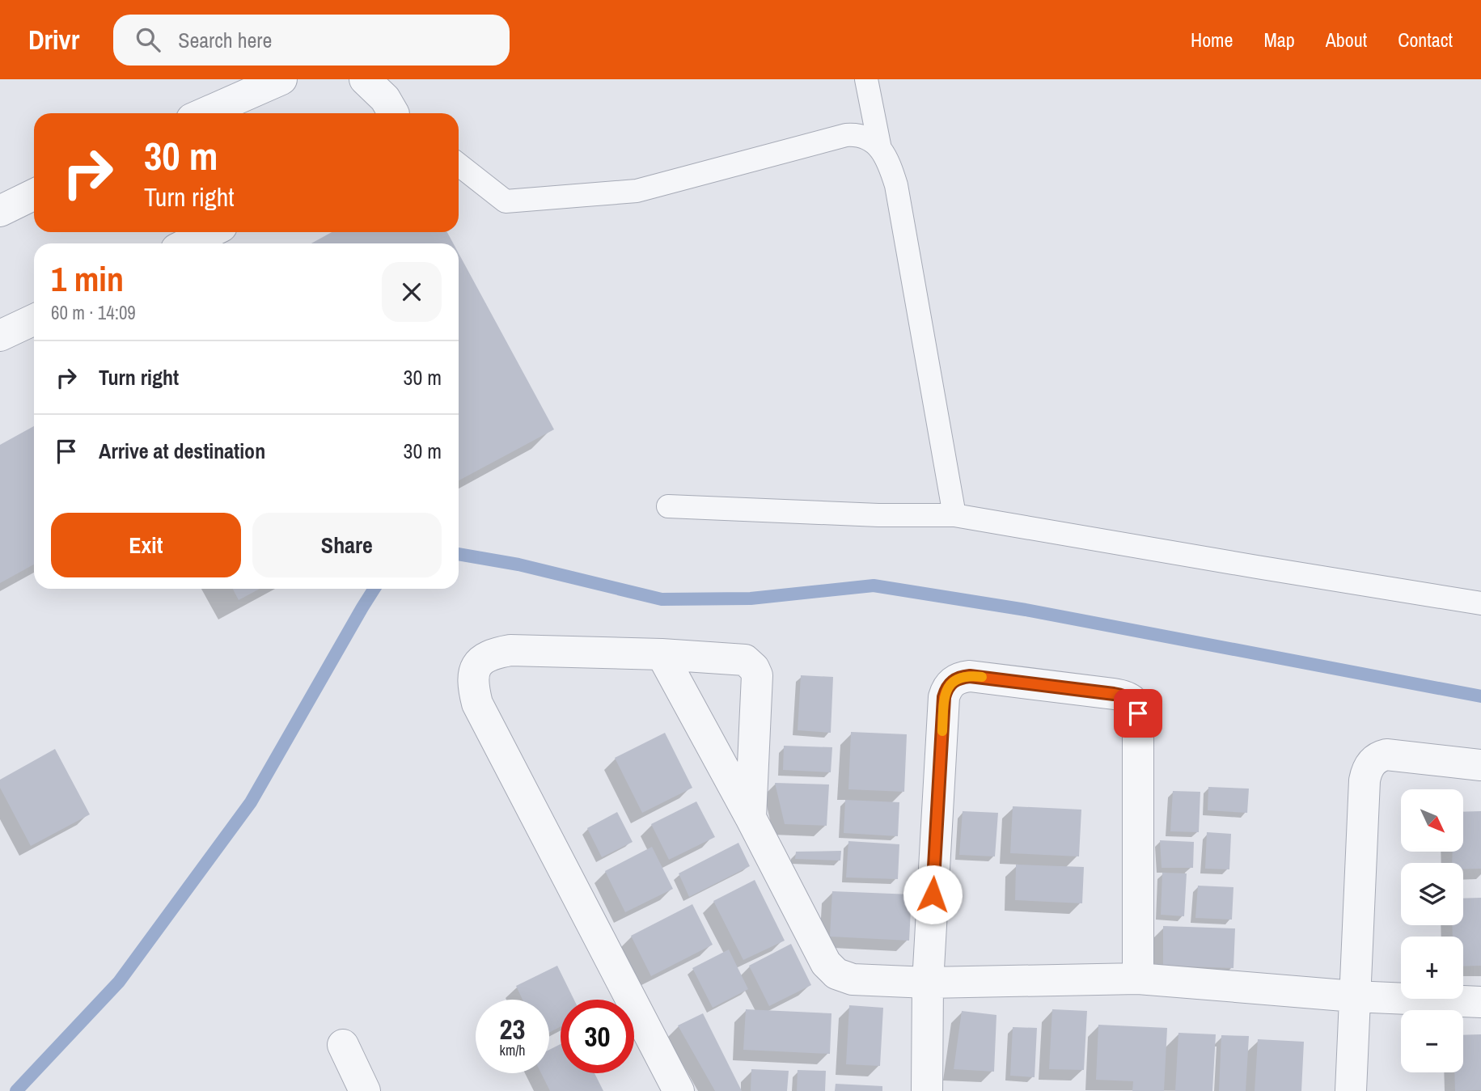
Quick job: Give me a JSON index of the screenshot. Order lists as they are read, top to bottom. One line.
{"north":"bottom right","page":{"header":"Drivr","search":"Search here","nav":["Home","Map","About","Contact"],"turn":["30 m","Turn right"],"heading":["1 min","60 m · 14:09"],"list":[{"name":"Turn right","value":"30 m"},{"name":"Arrive at destination","value":"30 m"}],"buttons":["Exit","Share"],"map_buttons":["+","−"],"speed":"23 km/h","limit":"30"}}
